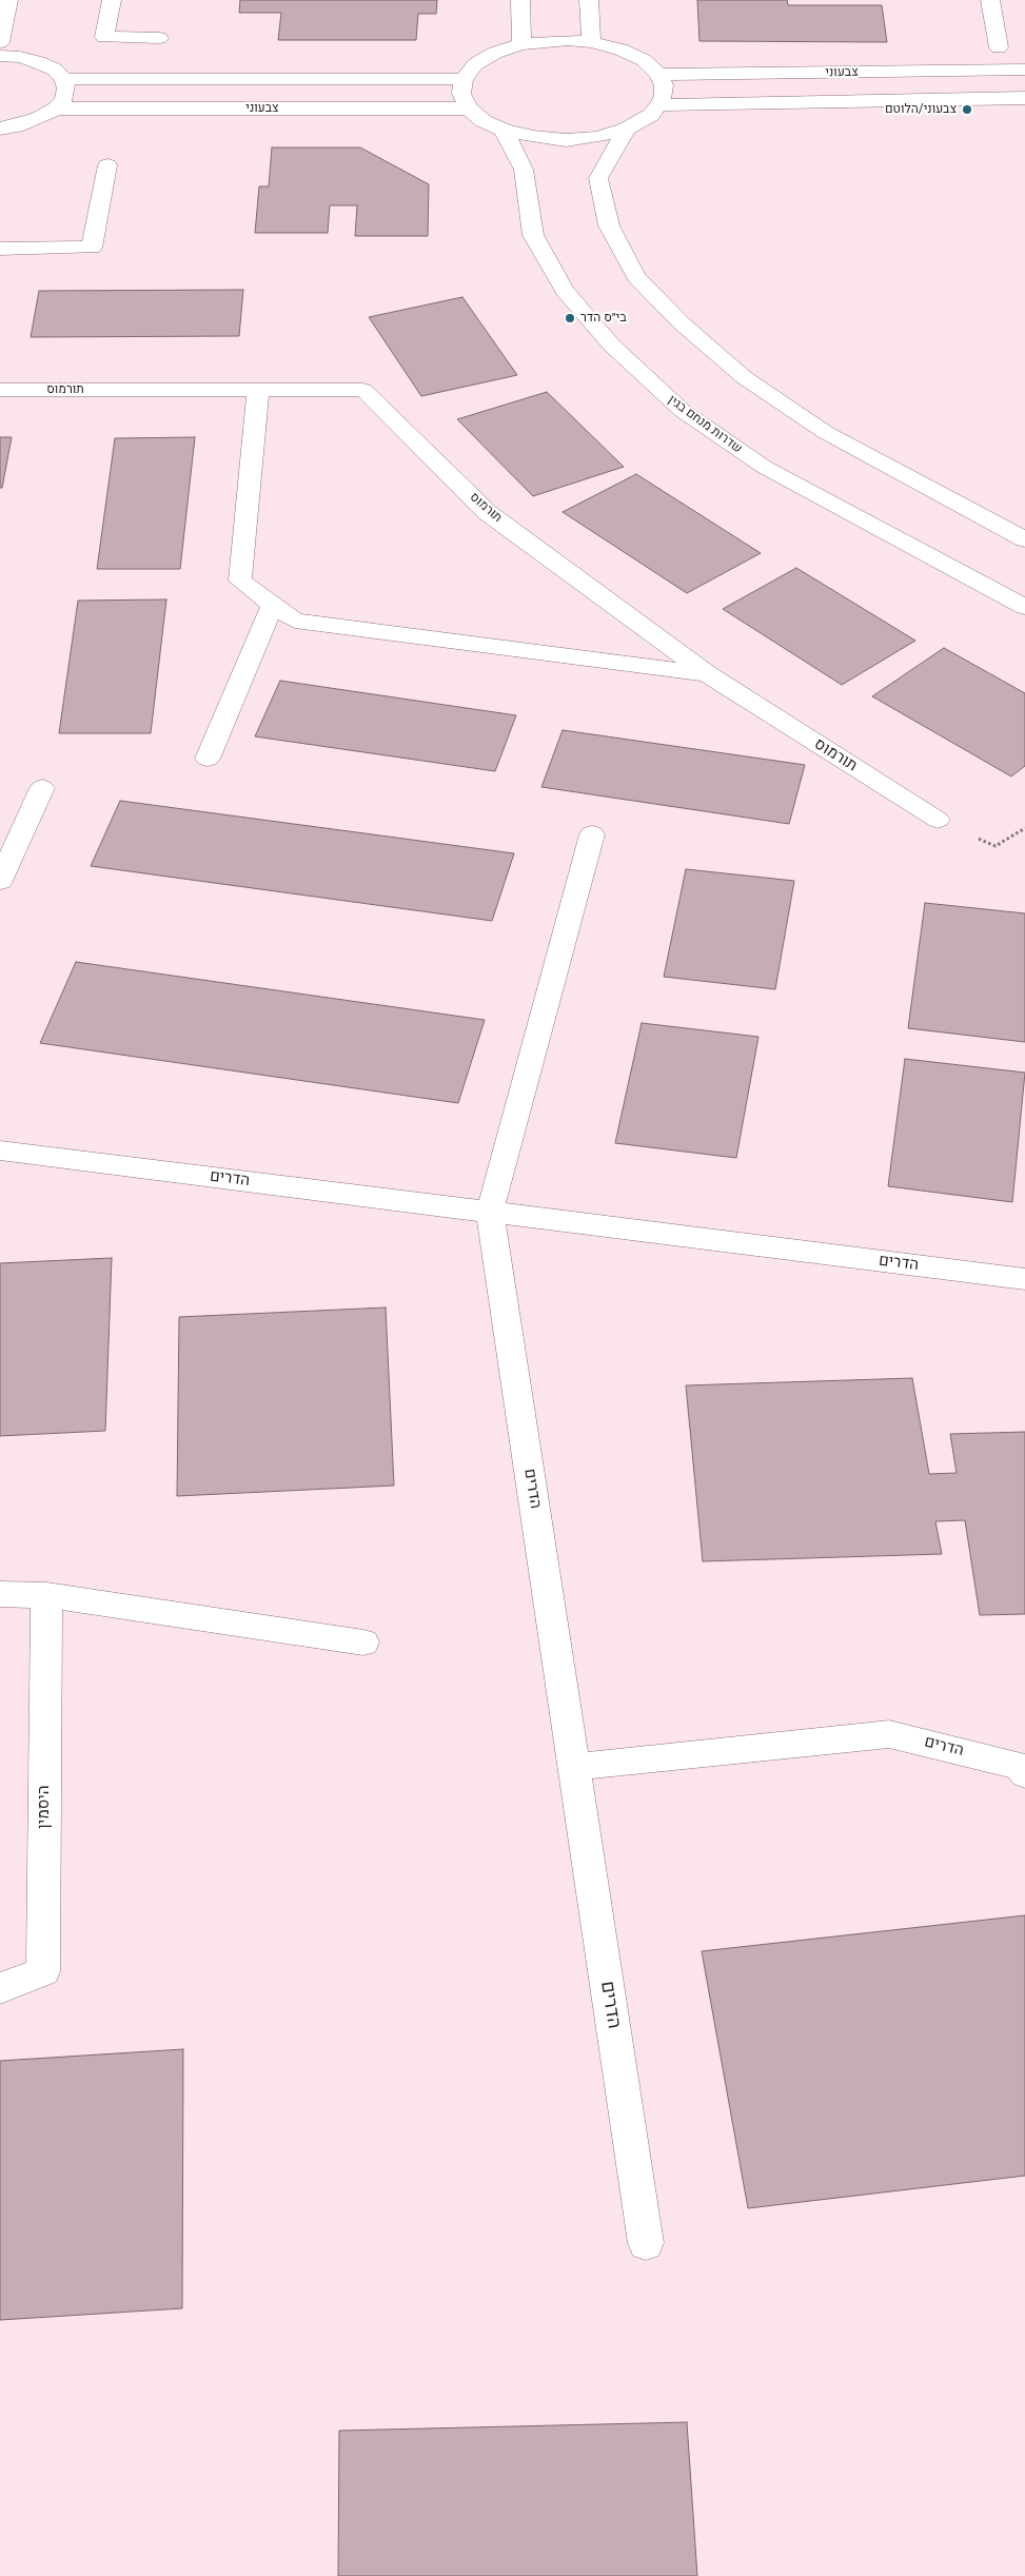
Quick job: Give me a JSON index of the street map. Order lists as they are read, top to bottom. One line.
{"streets":{"street":["צבעוני","תורמוס","שדרות מנחם בגין","הדרים","היסמין"]},"places":["צבעוני/הלוטם","בי״ס הדר"]}
